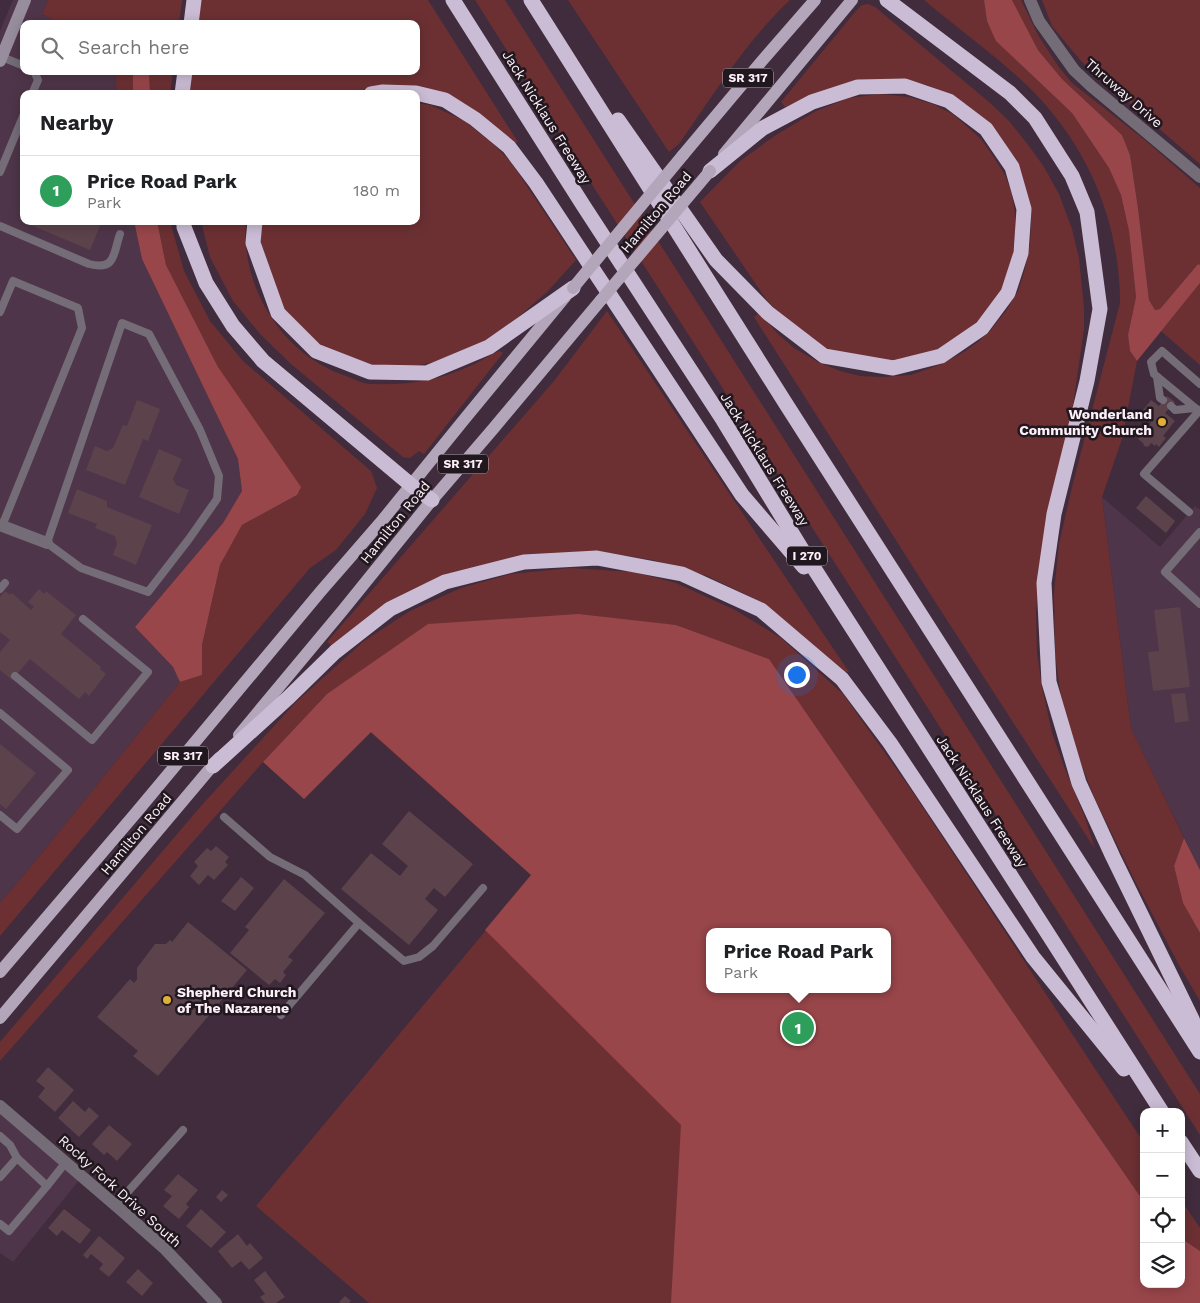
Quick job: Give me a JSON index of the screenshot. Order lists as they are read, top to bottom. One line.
{"streets":{"highway":["Jack Nicklaus Freeway","I 270"],"main road":["SR 317","Hamilton Road"],"street":["Thruway Drive","Rocky Fork Drive South"]},"places":["Wonderland Community Church","Shepherd Church of The Nazarene"],"page":{"search":"Search here","heading":"Nearby","list":[{"mark":"1","name":"Price Road Park","note":"Park","value":"180 m"}],"popup":["Price Road Park","Park"],"pins":"1","map_buttons":["+","−"]}}
